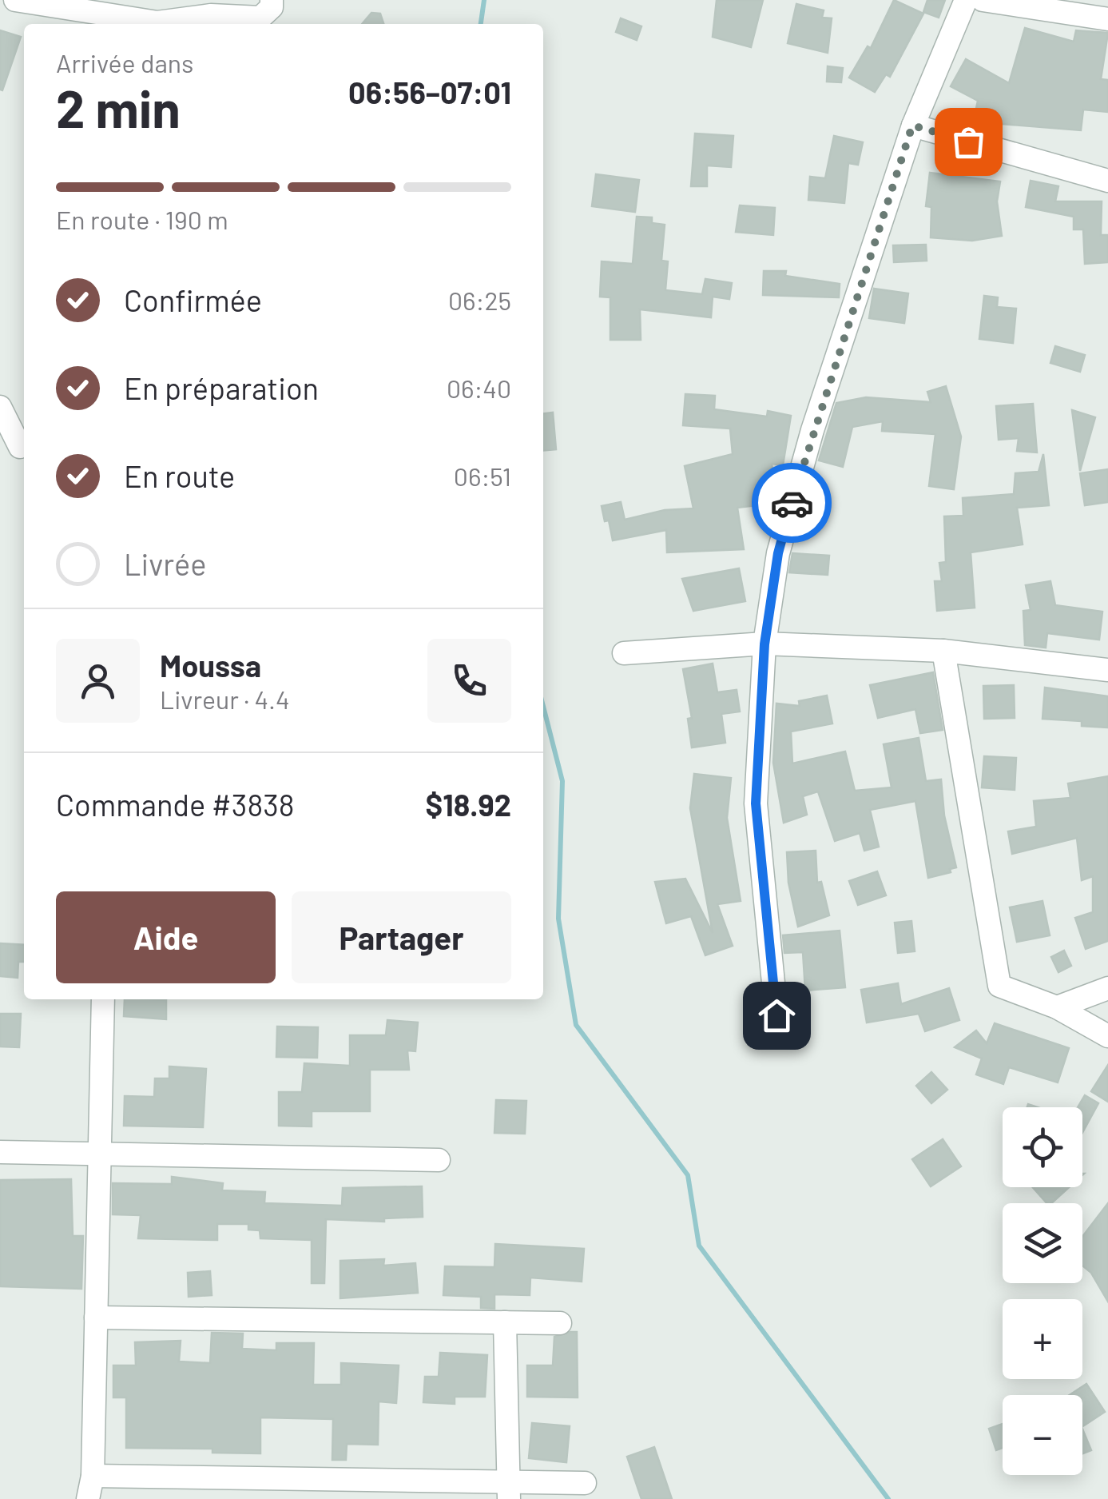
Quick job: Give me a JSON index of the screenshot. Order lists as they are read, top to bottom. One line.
{"page":{"heading":["2 min","Arrivée dans","06:56–07:01"],"panel":["Moussa","Livreur · 4.4","Commande #3838","$18.92"],"bar":"En route · 190 m","list":[["Confirmée","06:25"],["En préparation","06:40"],["En route","06:51"],"Livrée"],"buttons":["Aide","Partager"],"map_buttons":["+","−"]}}
